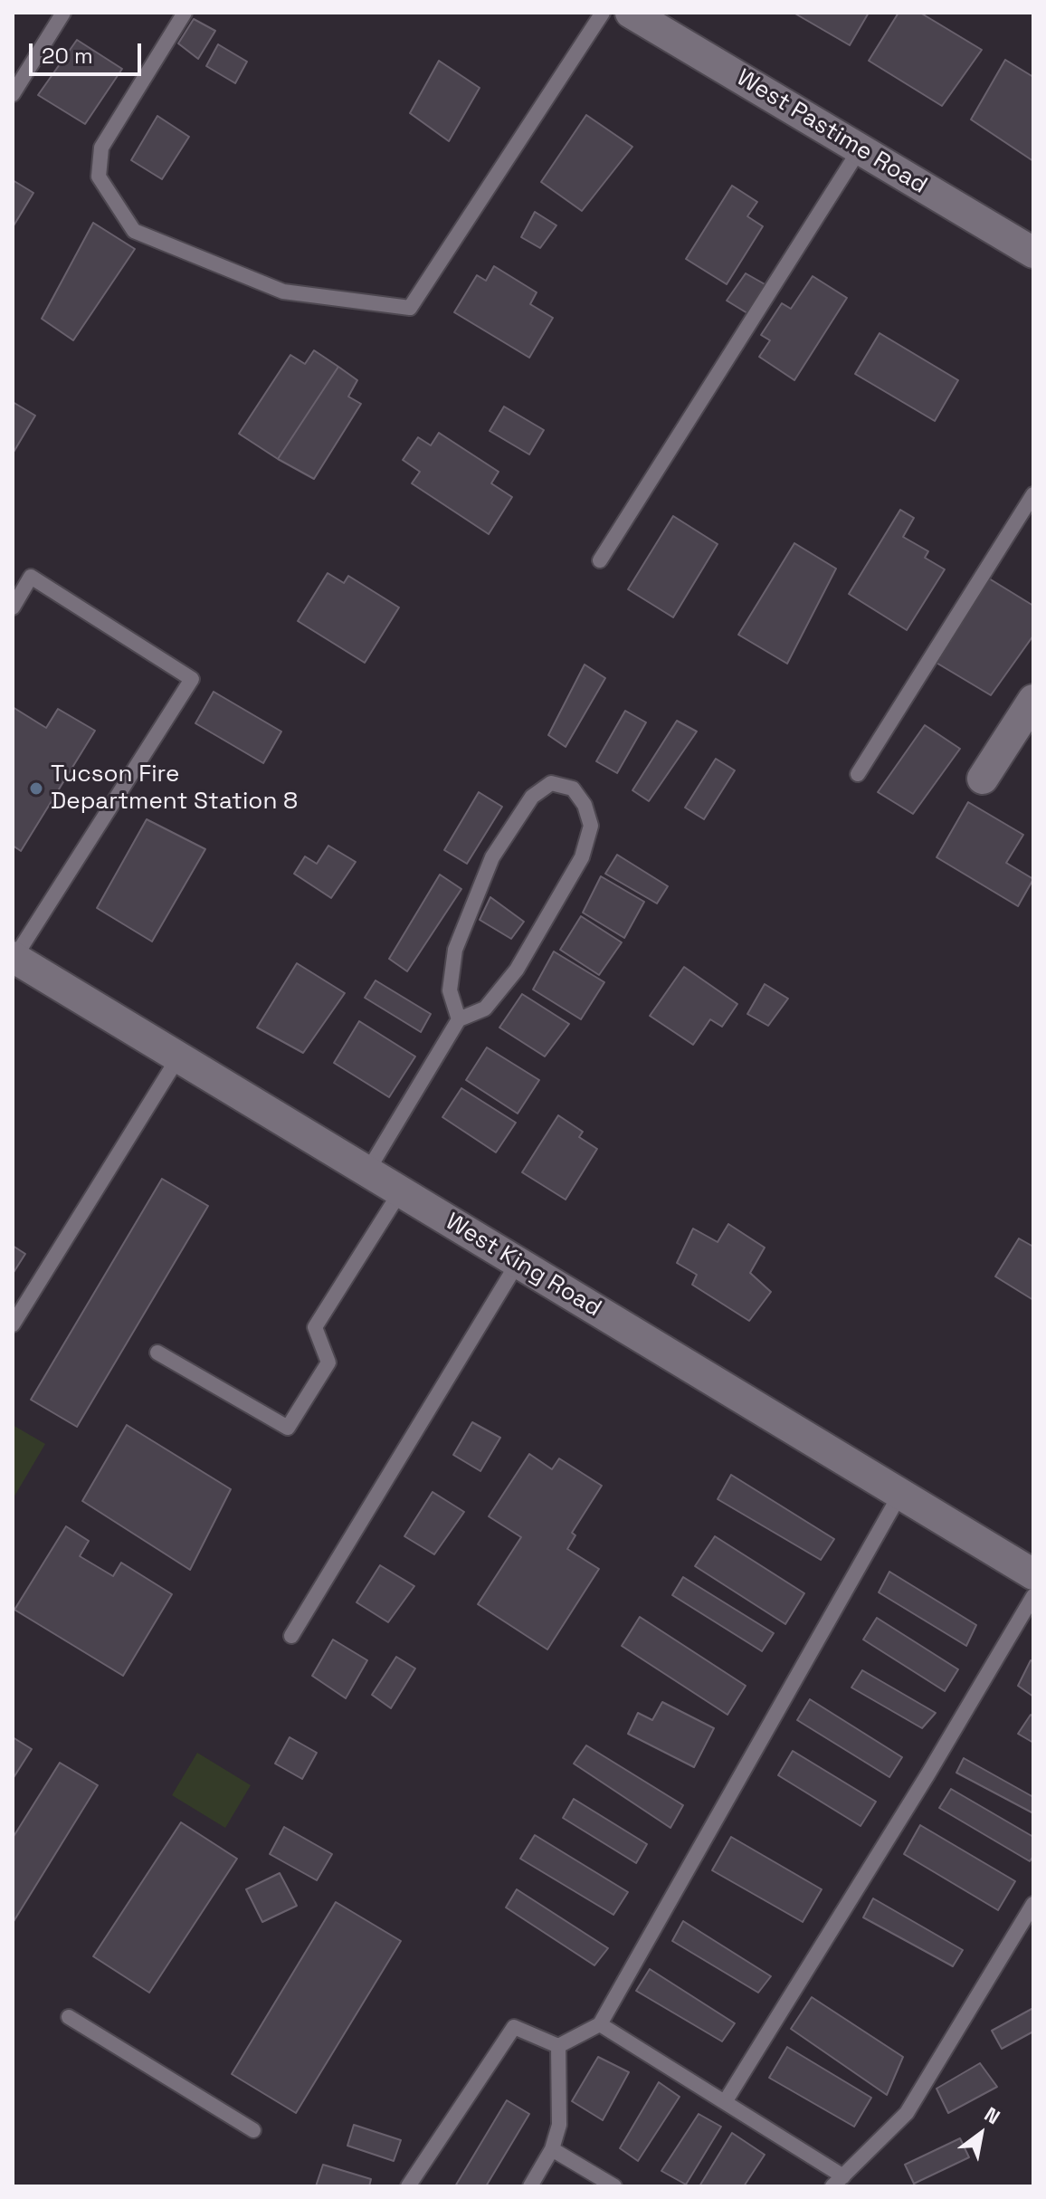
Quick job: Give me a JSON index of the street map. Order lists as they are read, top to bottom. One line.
{"streets":{"street":["West Pastime Road","West King Road"]},"places":["Tucson Fire Department Station 8"],"scale_bar":"20 m","north":"top right"}
